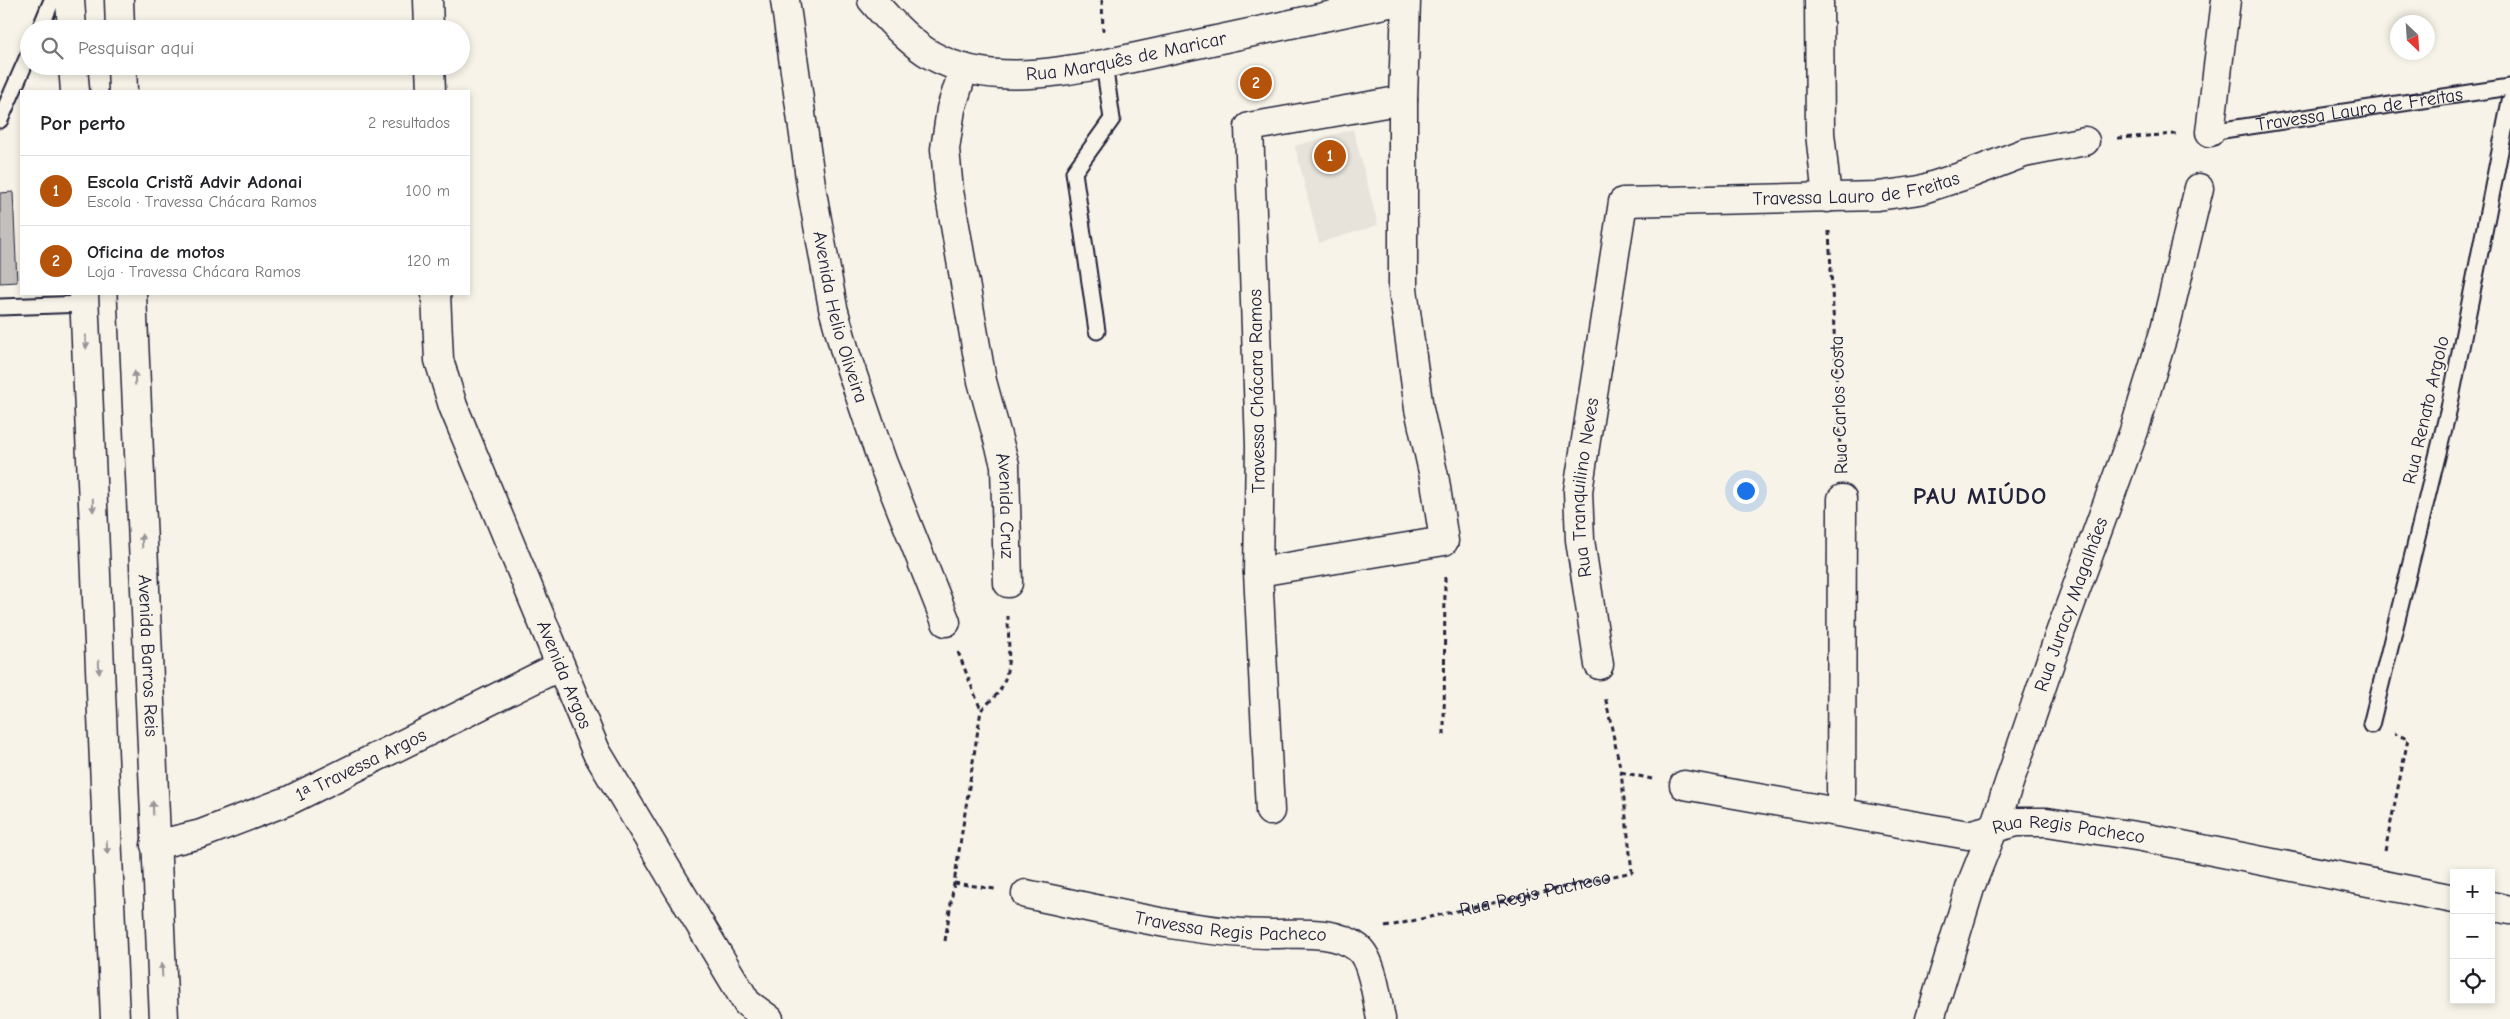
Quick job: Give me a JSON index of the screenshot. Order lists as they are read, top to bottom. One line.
{"streets":{"street":["Rua Marquês de Maricar","Travessa Lauro de Freitas","Avenida Helio Oliveira","Travessa Chácara Ramos","Rua Carlos Costa","Rua Tranquilino Neves","Avenida Cruz","Rua Juracy Magalhães","Avenida Barros Reis","Avenida Argos","1ᵃ Travessa Argos","Rua Regis Pacheco","Travessa Regis Pacheco"],"lane":["Rua Renato Argolo"]},"crossings":[["Rua Marquês de Maricar","Avenida Cruz"],["Travessa Lauro de Freitas","Rua Carlos Costa"],["Travessa Lauro de Freitas","Rua Tranquilino Neves"],["Rua Carlos Costa","Rua Regis Pacheco"],["Rua Tranquilino Neves","Rua Regis Pacheco"],["Rua Juracy Magalhães","Rua Regis Pacheco"],["Avenida Barros Reis","1ᵃ Travessa Argos"],["Avenida Argos","1ᵃ Travessa Argos"],["Rua Regis Pacheco","Travessa Regis Pacheco"]],"districts":["PAU MIÚDO"],"north":"bottom right","page":{"search":"Pesquisar aqui","pins":["2","1"],"heading":["Por perto","2 resultados"],"list":[{"mark":"1","name":"Escola Cristã Advir Adonai","note":"Escola · Travessa Chácara Ramos","value":"100 m"},{"mark":"2","name":"Oficina de motos","note":"Loja · Travessa Chácara Ramos","value":"120 m"}],"map_buttons":["+","−"]}}
